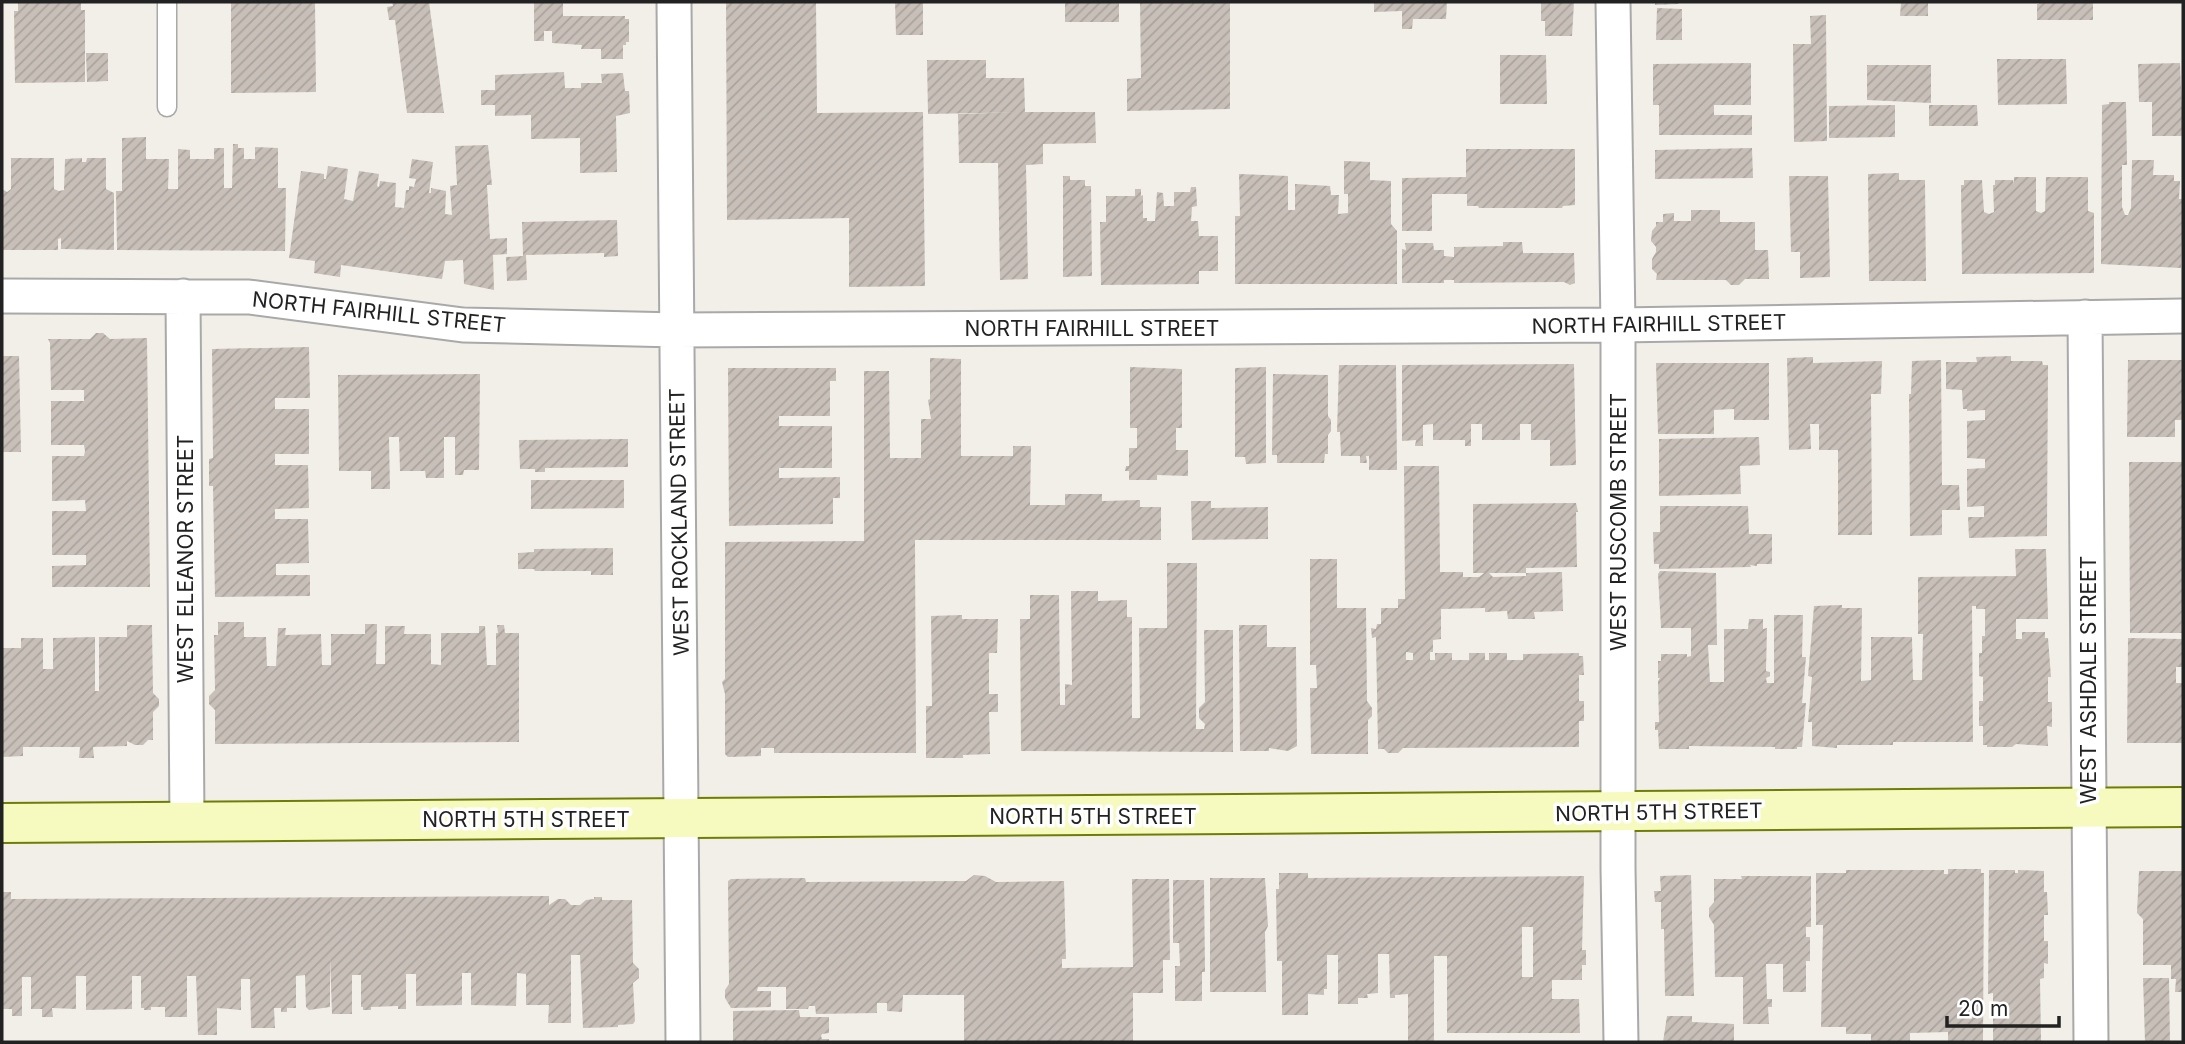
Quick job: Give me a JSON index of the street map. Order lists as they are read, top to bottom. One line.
{"streets":{"street":["NORTH FAIRHILL STREET","WEST ROCKLAND STREET","WEST RUSCOMB STREET","WEST ELEANOR STREET","WEST ASHDALE STREET","NORTH 5TH STREET"]},"crossings":[["NORTH FAIRHILL STREET","WEST ROCKLAND STREET"],["NORTH FAIRHILL STREET","WEST RUSCOMB STREET"],["NORTH FAIRHILL STREET","WEST ELEANOR STREET"],["NORTH FAIRHILL STREET","WEST ASHDALE STREET"],["WEST ROCKLAND STREET","NORTH 5TH STREET"],["WEST RUSCOMB STREET","NORTH 5TH STREET"],["WEST ELEANOR STREET","NORTH 5TH STREET"],["WEST ASHDALE STREET","NORTH 5TH STREET"]],"scale_bar":"20 m"}
